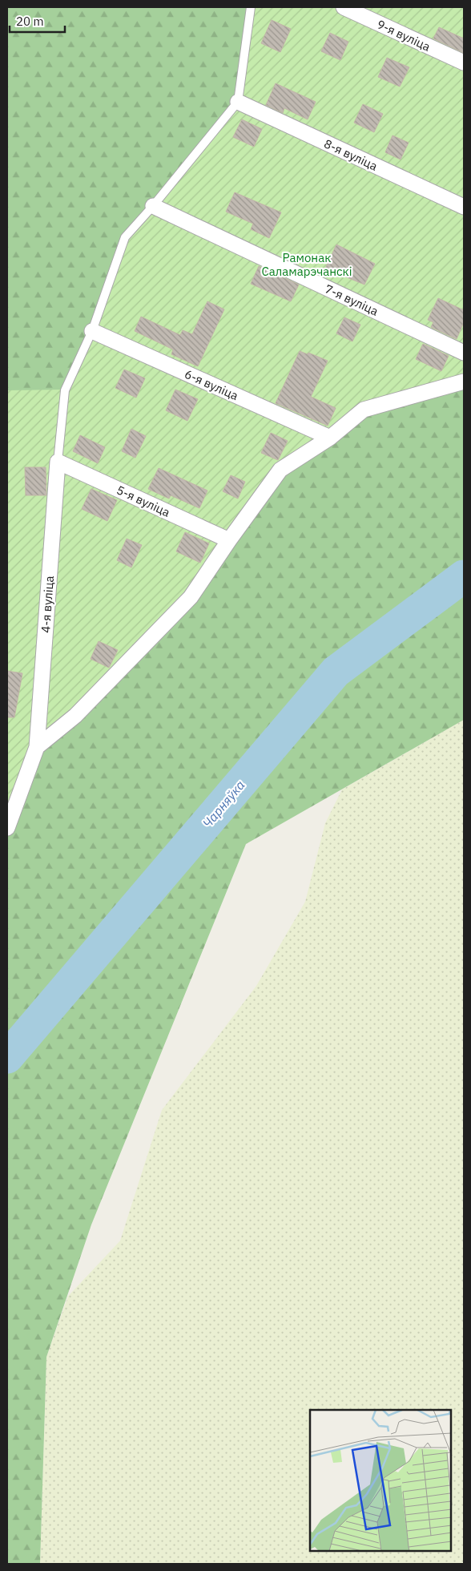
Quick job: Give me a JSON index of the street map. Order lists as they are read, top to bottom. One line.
{"streets":{"street":["9-я вуліца","8-я вуліца","7-я вуліца","6-я вуліца","5-я вуліца","4-я вуліца"]},"crossings":[["5-я вуліца","4-я вуліца"]],"water":["Чарняўка"],"parks":["Рамонак Саламарэчанскі"],"scale_bar":"20 m"}
